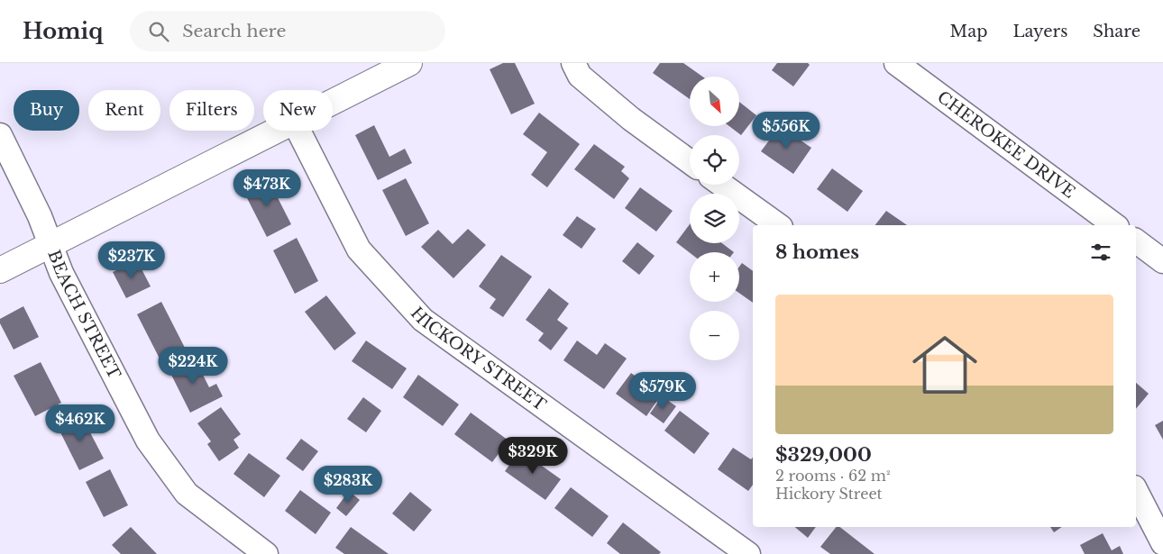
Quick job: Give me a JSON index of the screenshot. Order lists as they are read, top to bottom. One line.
{"streets":{"street":["CHEROKEE DRIVE","BEACH STREET","HICKORY STREET"]},"north":"bottom right","page":{"header":"Homiq","search":"Search here","nav":["Map","Layers","Share"],"map_buttons":["+","−"],"chip":["Buy","Rent","Filters","New"],"price":["$556K","$473K","$237K","$224K","$579K","$462K","$329K","$283K"],"heading":"8 homes","list":[{"name":"$329,000","note":"2 rooms · 62 m² · Hickory Street"}]}}
